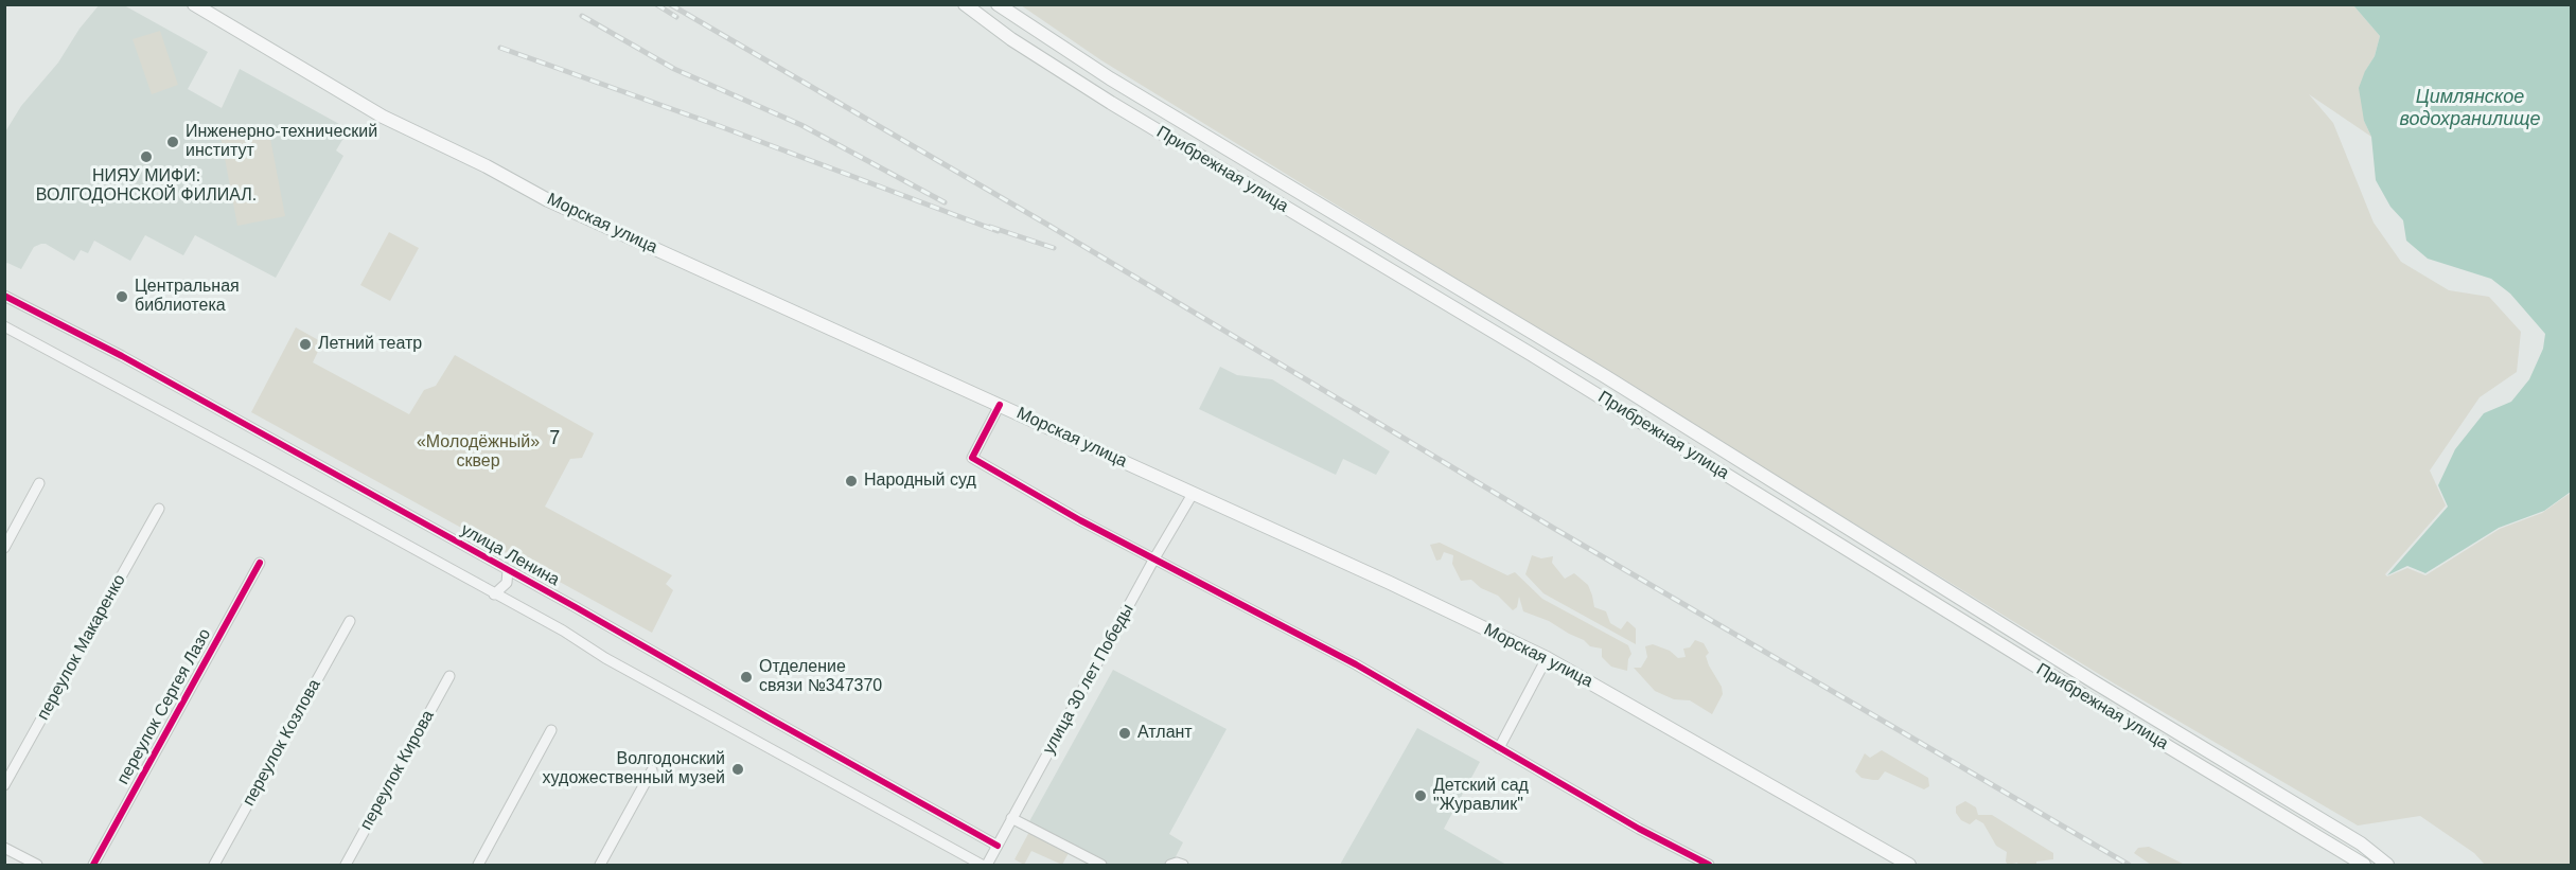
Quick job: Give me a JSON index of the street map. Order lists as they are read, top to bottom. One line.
{"streets":{"main road":["Прибрежная улица","Морская улица"],"street":["улица Ленина","переулок Макаренко","улица 30 лет Победы","переулок Сергея Лазо","переулок Козлова","переулок Кирова"]},"crossings":[["Морская улица","улица 30 лет Победы"],["улица Ленина","улица 30 лет Победы"]],"districts":["7"],"water":["Цимлянское водохранилище"],"parks":["«Молодёжный» сквер"],"places":["Инженерно-технический институт","НИЯУ МИФИ: ВОЛГОДОНСКОЙ ФИЛИАЛ.","Центральная библиотека","Летний театр","Народный суд","Отделение связи №347370","Атлант","Волгодонский художественный музей","Детский сад \"Журавлик\""]}
